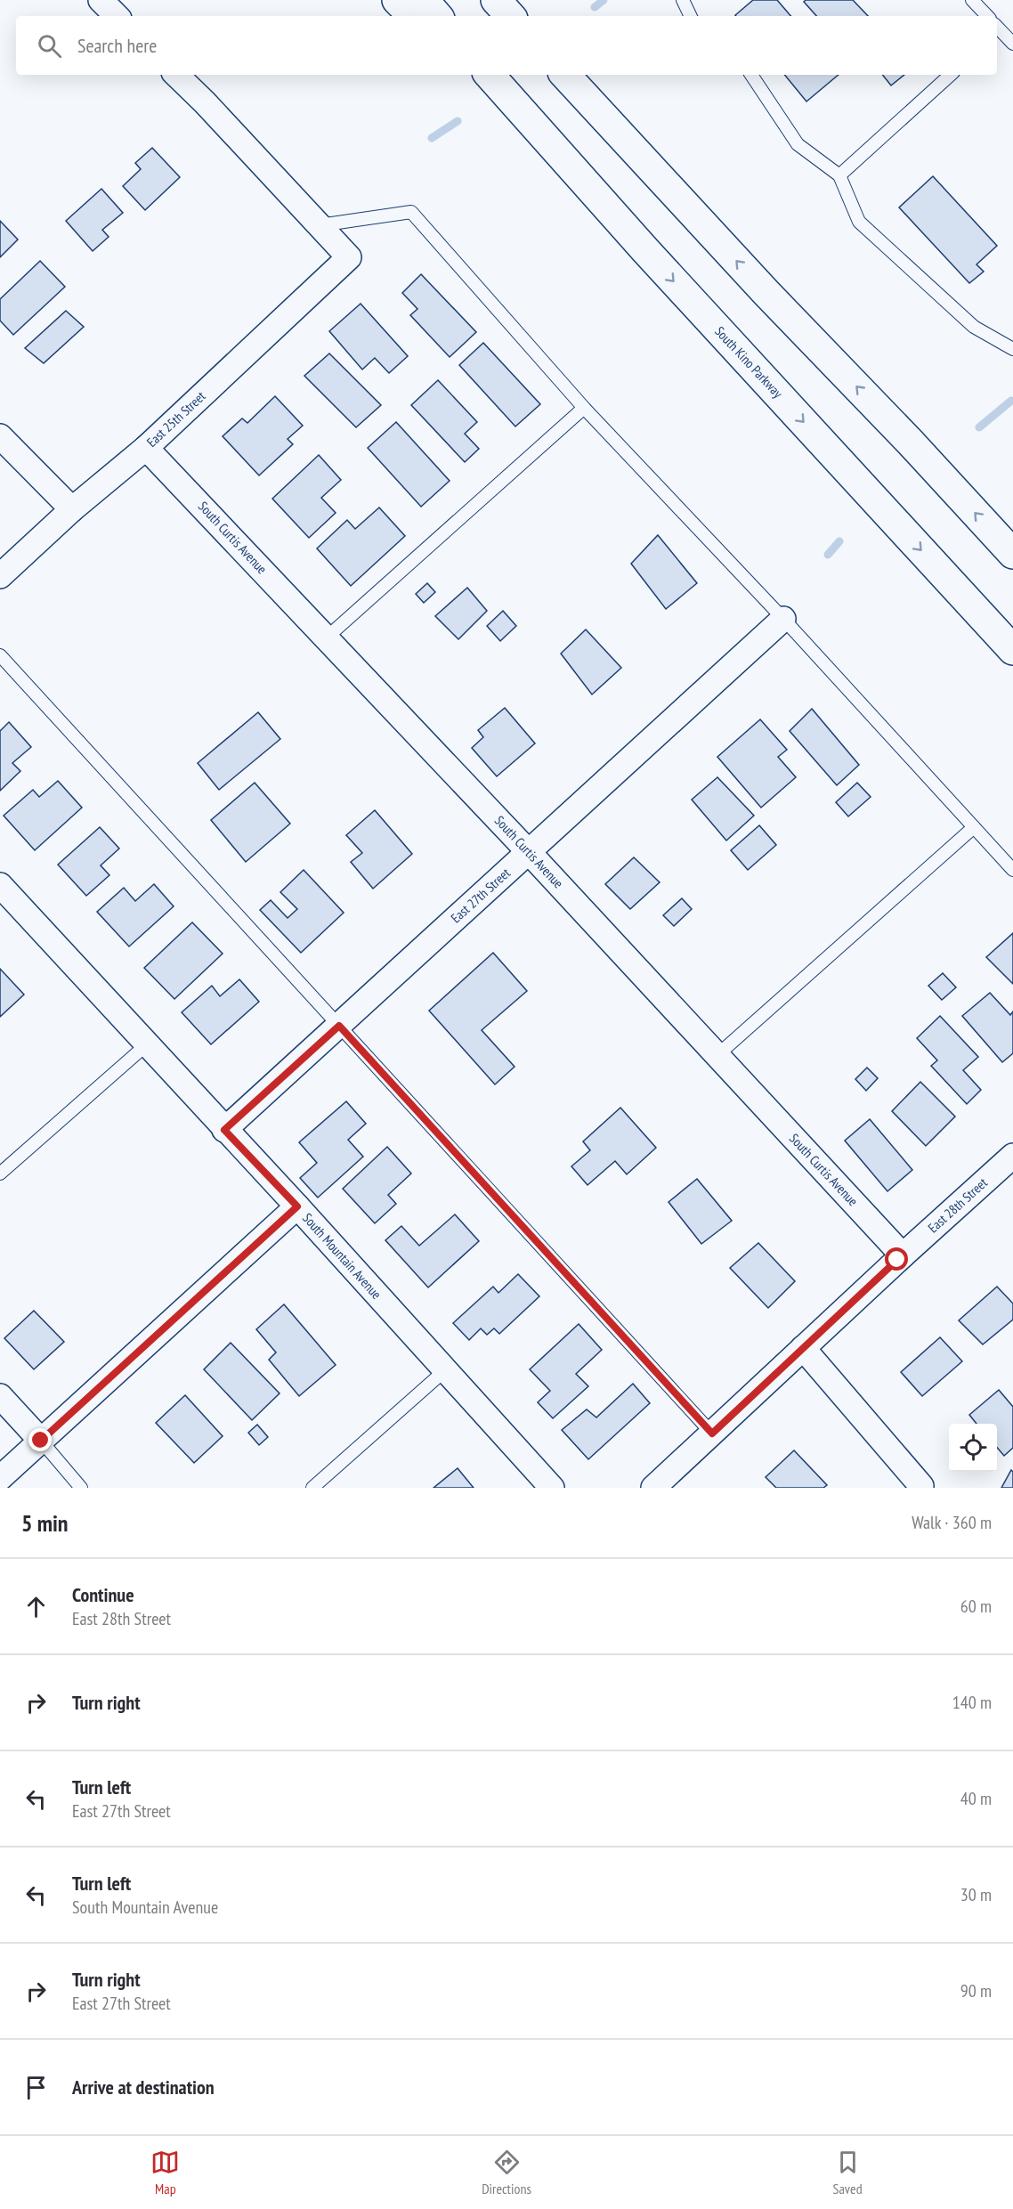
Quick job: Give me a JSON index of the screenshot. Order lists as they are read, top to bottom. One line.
{"streets":{"main road":["South Kino Parkway"],"street":["East 25th Street","South Curtis Avenue","East 27th Street","East 28th Street","South Mountain Avenue"]},"crossings":[["East 25th Street","South Curtis Avenue"],["South Curtis Avenue","East 27th Street"],["South Curtis Avenue","East 28th Street"],["East 27th Street","South Mountain Avenue"]],"page":{"search":"Search here","heading":["5 min","Walk · 360 m"],"list":[["Continue","East 28th Street","60 m"],["Turn right","140 m"],["Turn left","East 27th Street","40 m"],["Turn left","South Mountain Avenue","30 m"],["Turn right","East 27th Street","90 m"],"Arrive at destination"],"nav":["Map","Directions","Saved"]}}
